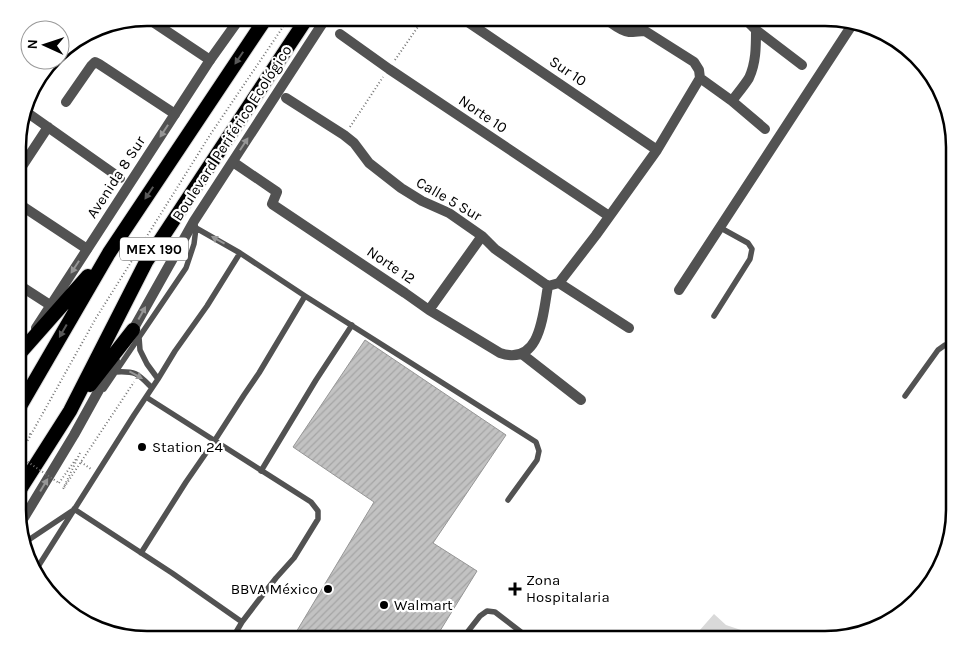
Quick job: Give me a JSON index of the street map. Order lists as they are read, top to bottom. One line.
{"streets":{"highway":["Boulevard Periférico Ecológico","MEX 190"],"street":["Sur 10","Norte 10","Avenida 8 Sur","Calle 5 Sur","Norte 12"]},"crossings":[["Boulevard Periférico Ecológico","Norte 12"]],"one_way":["Avenida 8 Sur"],"places":{"other":["Station 24","BBVA México","Walmart"],"health":["Zona Hospitalaria"]},"north":"left"}
